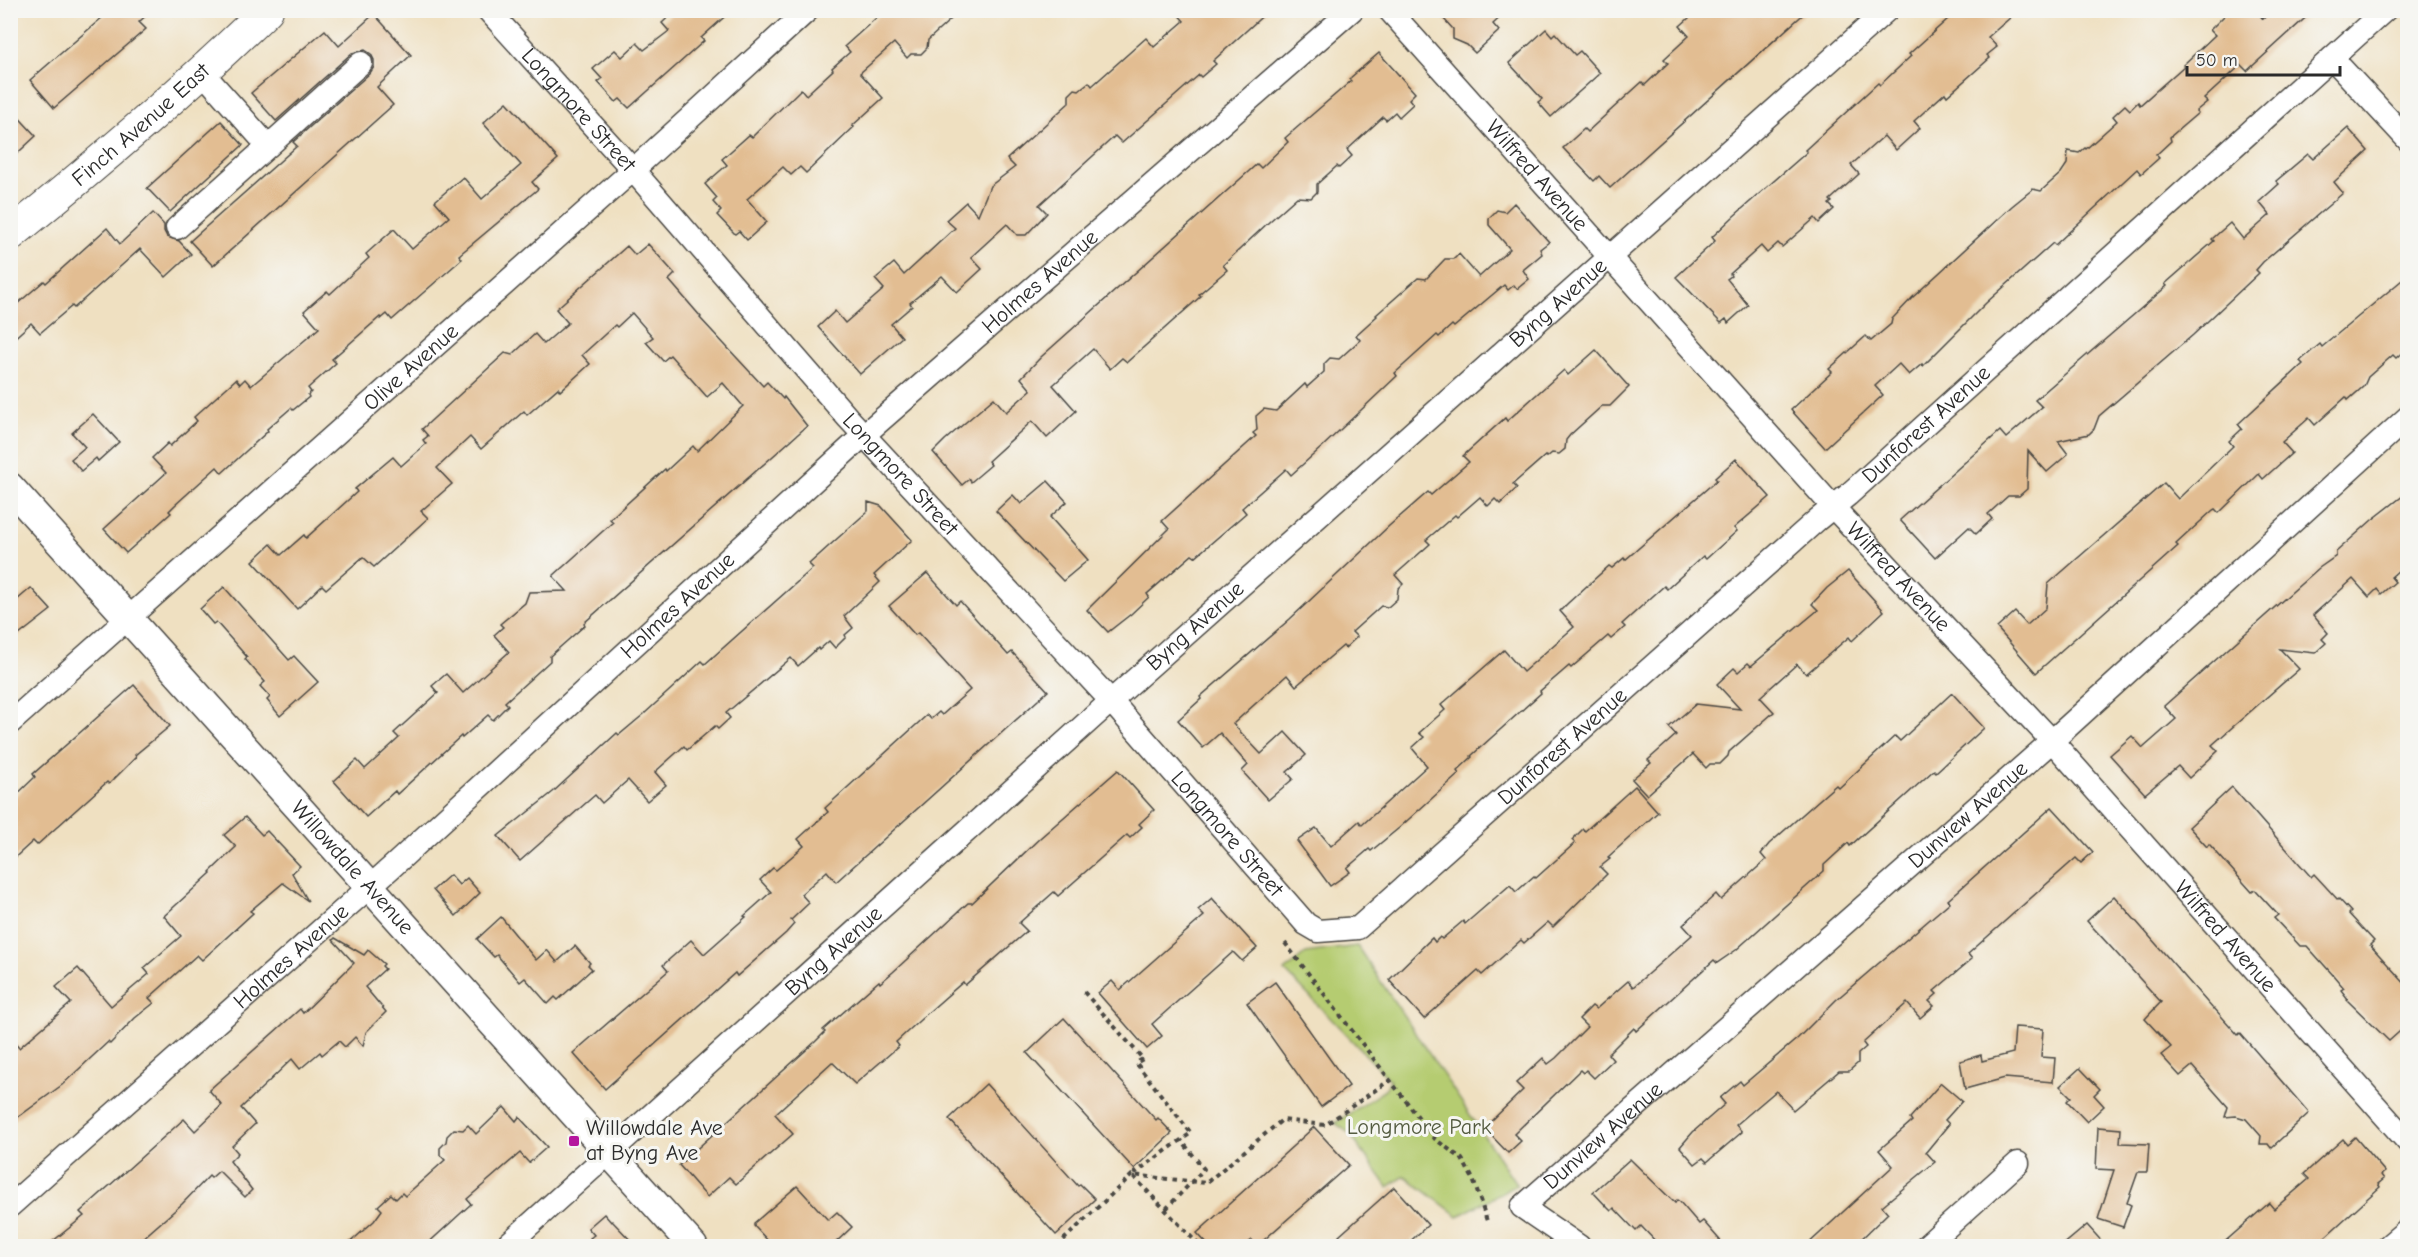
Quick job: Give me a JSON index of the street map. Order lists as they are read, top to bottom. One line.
{"streets":{"main road":["Finch Avenue East"],"street":["Longmore Street","Wilfred Avenue","Holmes Avenue","Byng Avenue","Olive Avenue","Dunforest Avenue","Dunview Avenue","Willowdale Avenue"]},"crossings":[["Longmore Street","Holmes Avenue"],["Longmore Street","Byng Avenue"],["Longmore Street","Olive Avenue"],["Longmore Street","Dunforest Avenue"],["Wilfred Avenue","Byng Avenue"],["Wilfred Avenue","Dunforest Avenue"],["Wilfred Avenue","Dunview Avenue"],["Holmes Avenue","Willowdale Avenue"],["Byng Avenue","Willowdale Avenue"],["Olive Avenue","Willowdale Avenue"]],"parks":["Longmore Park"],"places":{"transit":["Willowdale Ave at Byng Ave"]},"scale_bar":"50 m"}
